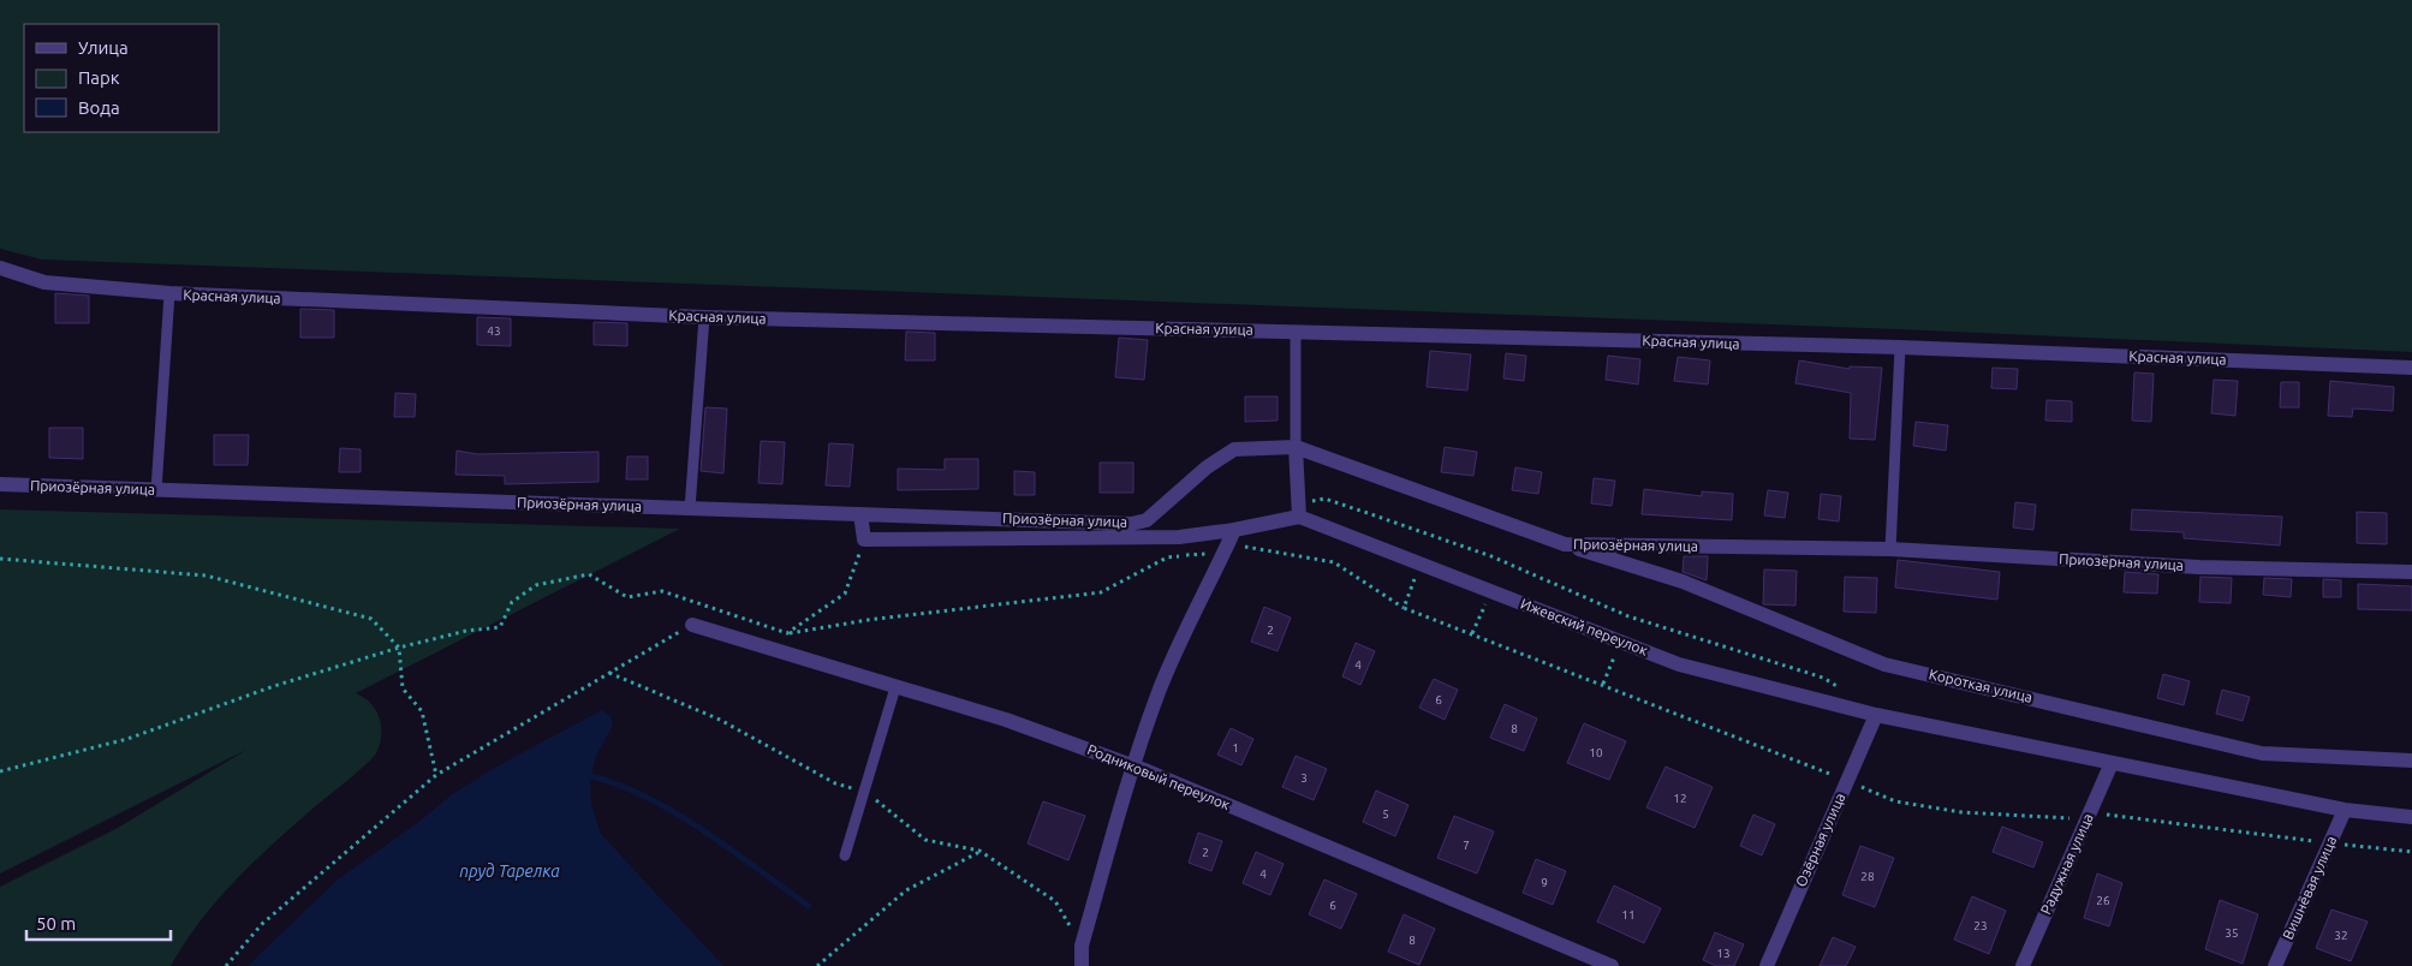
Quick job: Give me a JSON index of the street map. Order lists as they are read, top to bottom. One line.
{"streets":{"street":["Красная улица","Приозёрная улица","Ижевский переулок","Короткая улица","Родниковый переулок","Озёрная улица","Радужная улица","Вишнёвая улица"]},"crossings":[["Приозёрная улица","Короткая улица"],["Ижевский переулок","Озёрная улица"],["Ижевский переулок","Радужная улица"],["Ижевский переулок","Вишнёвая улица"]],"water":["пруд Тарелка"],"house_numbers":["43","2","4","6","8","1","10","3","12","5","7","2","4","28","9","26","6","11","23","35","32","8","13"],"legend":["Улица","Парк","Вода"],"scale_bar":"50 m"}
